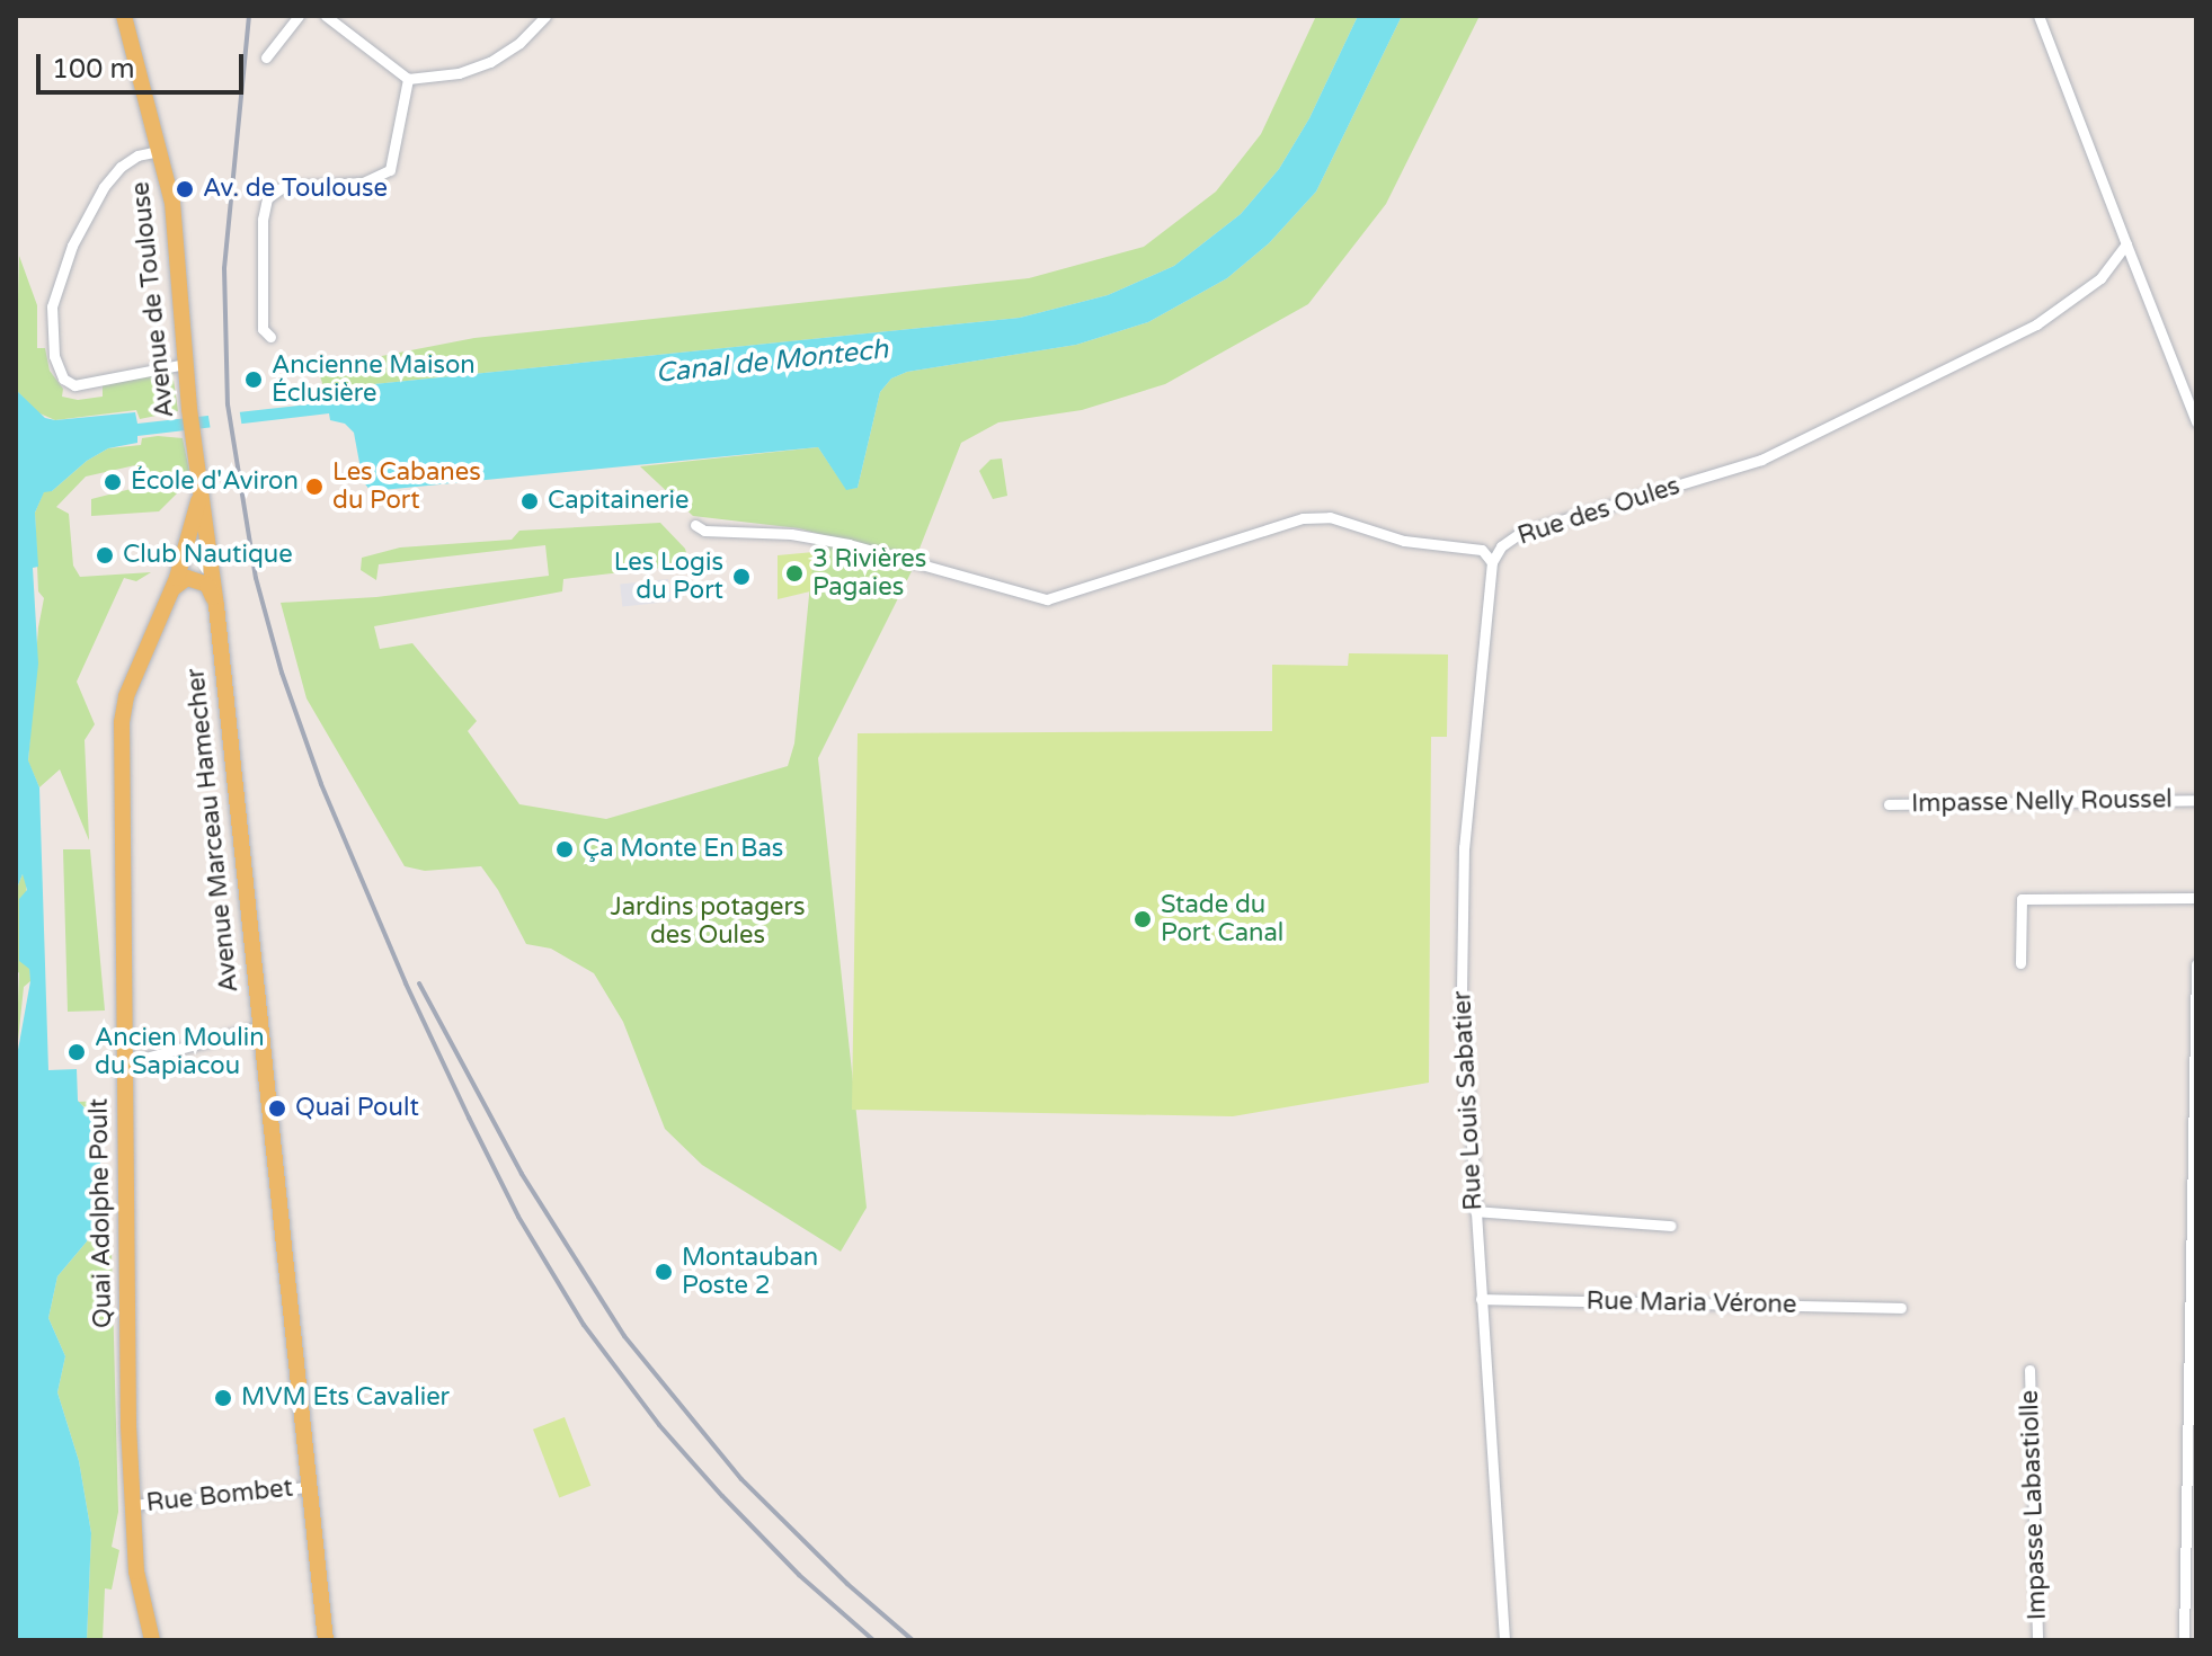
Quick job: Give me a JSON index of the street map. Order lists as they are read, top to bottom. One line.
{"streets":{"main road":["Avenue de Toulouse","Avenue Marceau Hamecher","Quai Adolphe Poult"],"street":["Rue des Oules","Impasse Nelly Roussel","Rue Louis Sabatier","Rue Maria Vérone","Rue Bombet","Impasse Labastiolle"]},"crossings":[["Avenue de Toulouse","Avenue Marceau Hamecher"],["Avenue de Toulouse","Quai Adolphe Poult"],["Rue des Oules","Rue Louis Sabatier"],["Avenue Marceau Hamecher","Quai Adolphe Poult"],["Avenue Marceau Hamecher","Rue Bombet"],["Rue Louis Sabatier","Rue Maria Vérone"],["Quai Adolphe Poult","Rue Bombet"]],"water":["Canal de Montech"],"parks":["Jardins potagers des Oules"],"places":["Av. de Toulouse","Ancienne Maison Éclusière","École d'Aviron","Les Cabanes du Port","Capitainerie","Club Nautique","3 Rivières Pagaies","Les Logis du Port","Ça Monte En Bas","Stade du Port Canal","Ancien Moulin du Sapiacou","Quai Poult","Montauban Poste 2","MVM Ets Cavalier"],"scale_bar":"100 m"}
